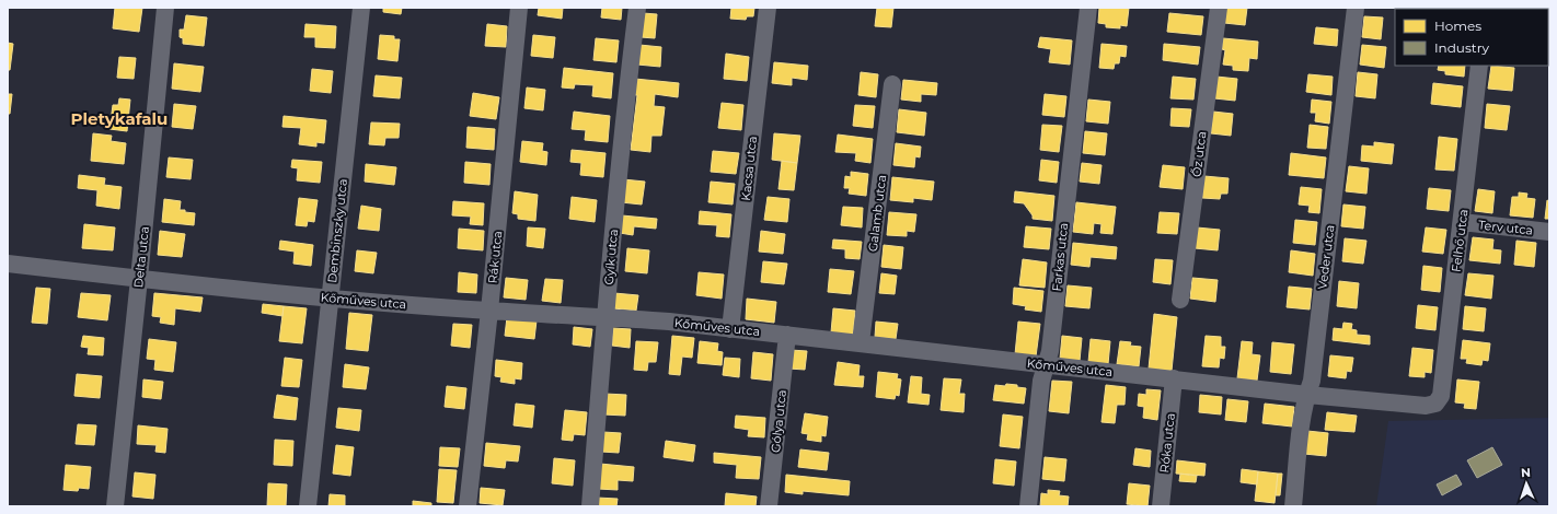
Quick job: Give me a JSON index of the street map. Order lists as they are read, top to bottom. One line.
{"streets":{"street":["Őz utca","Kacsa utca","Galamb utca","Terv utca","Dembinszky utca","Felhő utca","Delta utca","Rák utca","Gyík utca","Farkas utca","Veder utca","Kőműves utca","Gólya utca","Róka utca"]},"crossings":[["Kacsa utca","Kőműves utca"],["Galamb utca","Kőműves utca"],["Terv utca","Felhő utca"],["Dembinszky utca","Kőműves utca"],["Felhő utca","Kőműves utca"],["Delta utca","Kőműves utca"],["Rák utca","Kőműves utca"],["Gyík utca","Kőműves utca"],["Farkas utca","Kőműves utca"],["Veder utca","Kőműves utca"],["Kőműves utca","Gólya utca"],["Kőműves utca","Róka utca"]],"districts":["Pletykafalu"],"legend":["Homes","Industry"],"north":"top"}
